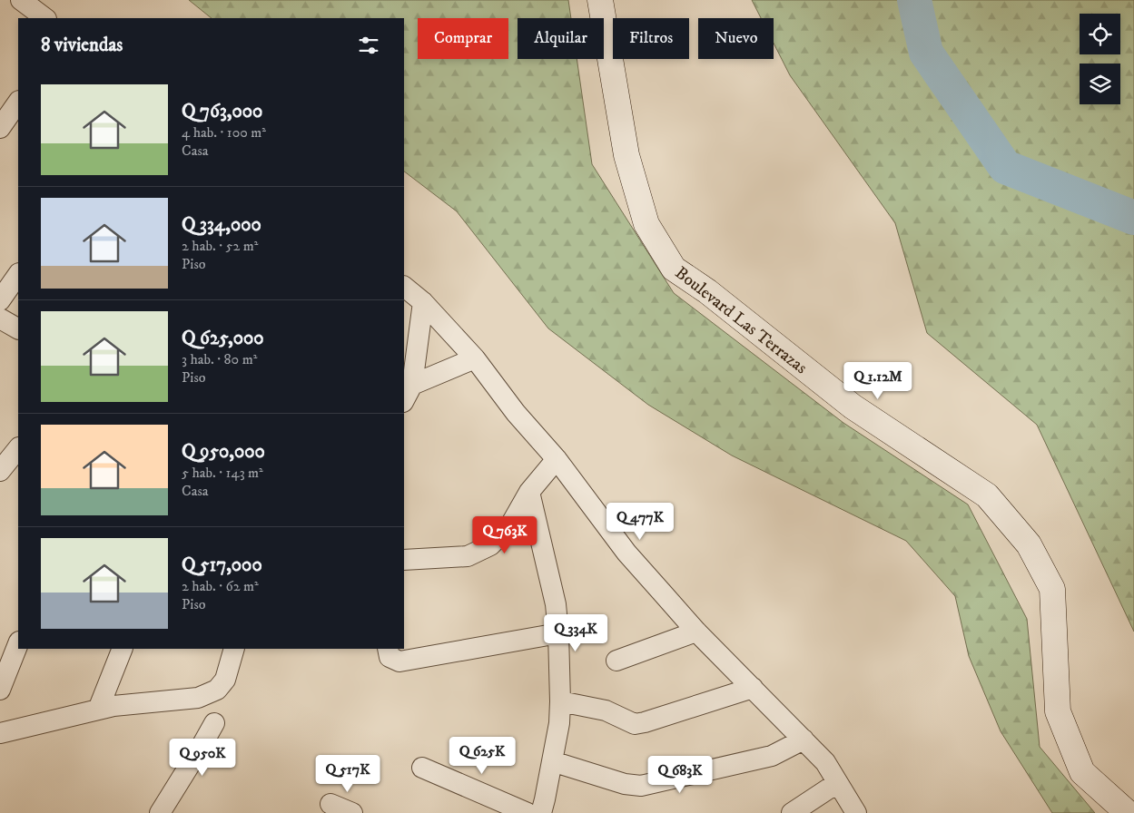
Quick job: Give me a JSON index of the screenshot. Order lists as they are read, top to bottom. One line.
{"streets":{"main road":["Boulevard Las Terrazas"]},"page":{"chip":["Comprar","Alquilar","Filtros","Nuevo"],"heading":"8 viviendas","list":[{"name":"Q 763,000","note":"4 hab. · 100 m² · Casa"},{"name":"Q 334,000","note":"2 hab. · 52 m² · Piso"},{"name":"Q 625,000","note":"3 hab. · 80 m² · Piso"},{"name":"Q 950,000","note":"5 hab. · 143 m² · Casa"},{"name":"Q 517,000","note":"2 hab. · 62 m² · Piso"}],"price":["Q 1.12M","Q 477K","Q 763K","Q 334K","Q 625K","Q 950K","Q 517K","Q 683K"]}}
